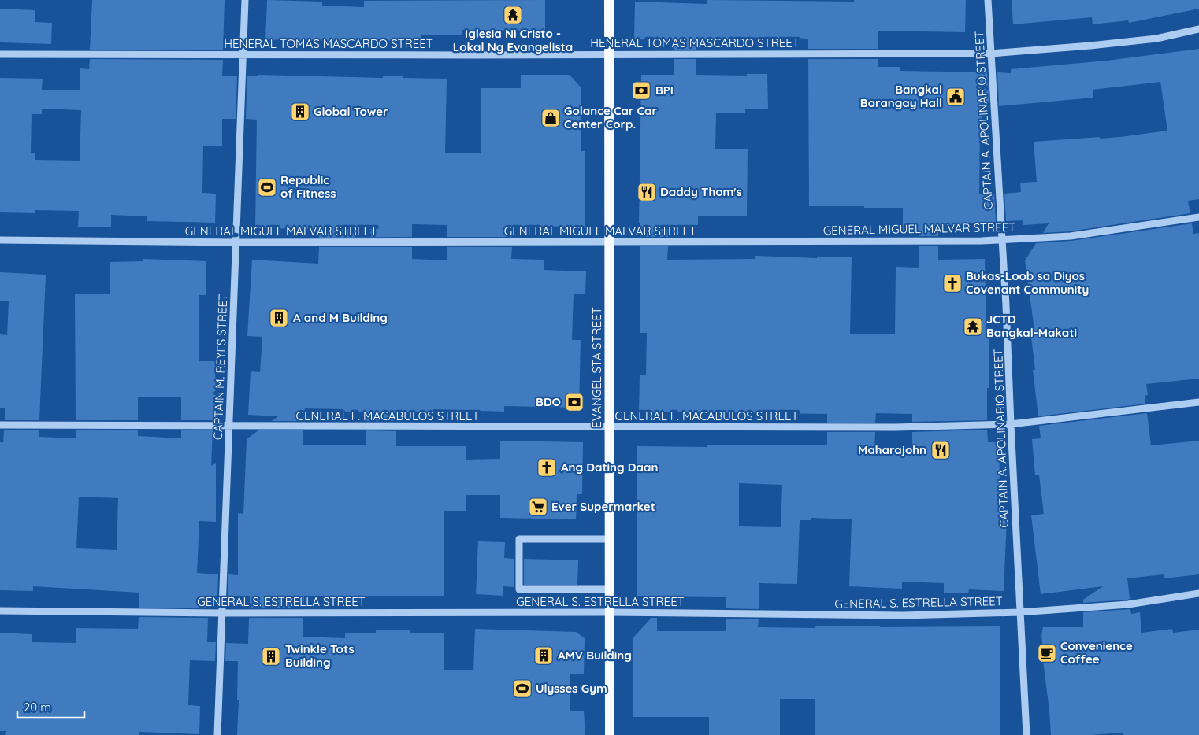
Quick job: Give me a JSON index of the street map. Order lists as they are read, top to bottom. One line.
{"streets":{"main road":["EVANGELISTA STREET"],"street":["HENERAL TOMAS MASCARDO STREET","CAPTAIN A. APOLINARIO STREET","GENERAL MIGUEL MALVAR STREET","CAPTAIN M. REYES STREET","GENERAL F. MACABULOS STREET","GENERAL S. ESTRELLA STREET"]},"crossings":[["HENERAL TOMAS MASCARDO STREET","CAPTAIN A. APOLINARIO STREET"],["HENERAL TOMAS MASCARDO STREET","CAPTAIN M. REYES STREET"],["HENERAL TOMAS MASCARDO STREET","EVANGELISTA STREET"],["CAPTAIN A. APOLINARIO STREET","GENERAL MIGUEL MALVAR STREET"],["CAPTAIN A. APOLINARIO STREET","GENERAL F. MACABULOS STREET"],["CAPTAIN A. APOLINARIO STREET","GENERAL S. ESTRELLA STREET"],["GENERAL MIGUEL MALVAR STREET","CAPTAIN M. REYES STREET"],["GENERAL MIGUEL MALVAR STREET","EVANGELISTA STREET"],["CAPTAIN M. REYES STREET","GENERAL F. MACABULOS STREET"],["CAPTAIN M. REYES STREET","GENERAL S. ESTRELLA STREET"],["EVANGELISTA STREET","GENERAL F. MACABULOS STREET"],["EVANGELISTA STREET","GENERAL S. ESTRELLA STREET"]],"places":{"temple":["Iglesia Ni Cristo - Lokal Ng Evangelista","JCTD Bangkal-Makati"],"bank":["BPI","BDO"],"public building":["Bangkal Barangay Hall"],"building":["Global Tower","A and M Building","AMV Building","Twinkle Tots Building"],"shop":["Golance Car Car Center Corp."],"sports":["Republic of Fitness","Ulysses Gym"],"restaurant":["Daddy Thom's","Maharajohn"],"church":["Bukas-Loob sa Diyos Covenant Community","Ang Dating Daan"],"supermarket":["Ever Supermarket"],"cafe":["Convenience Coffee"]},"scale_bar":"20 m"}
